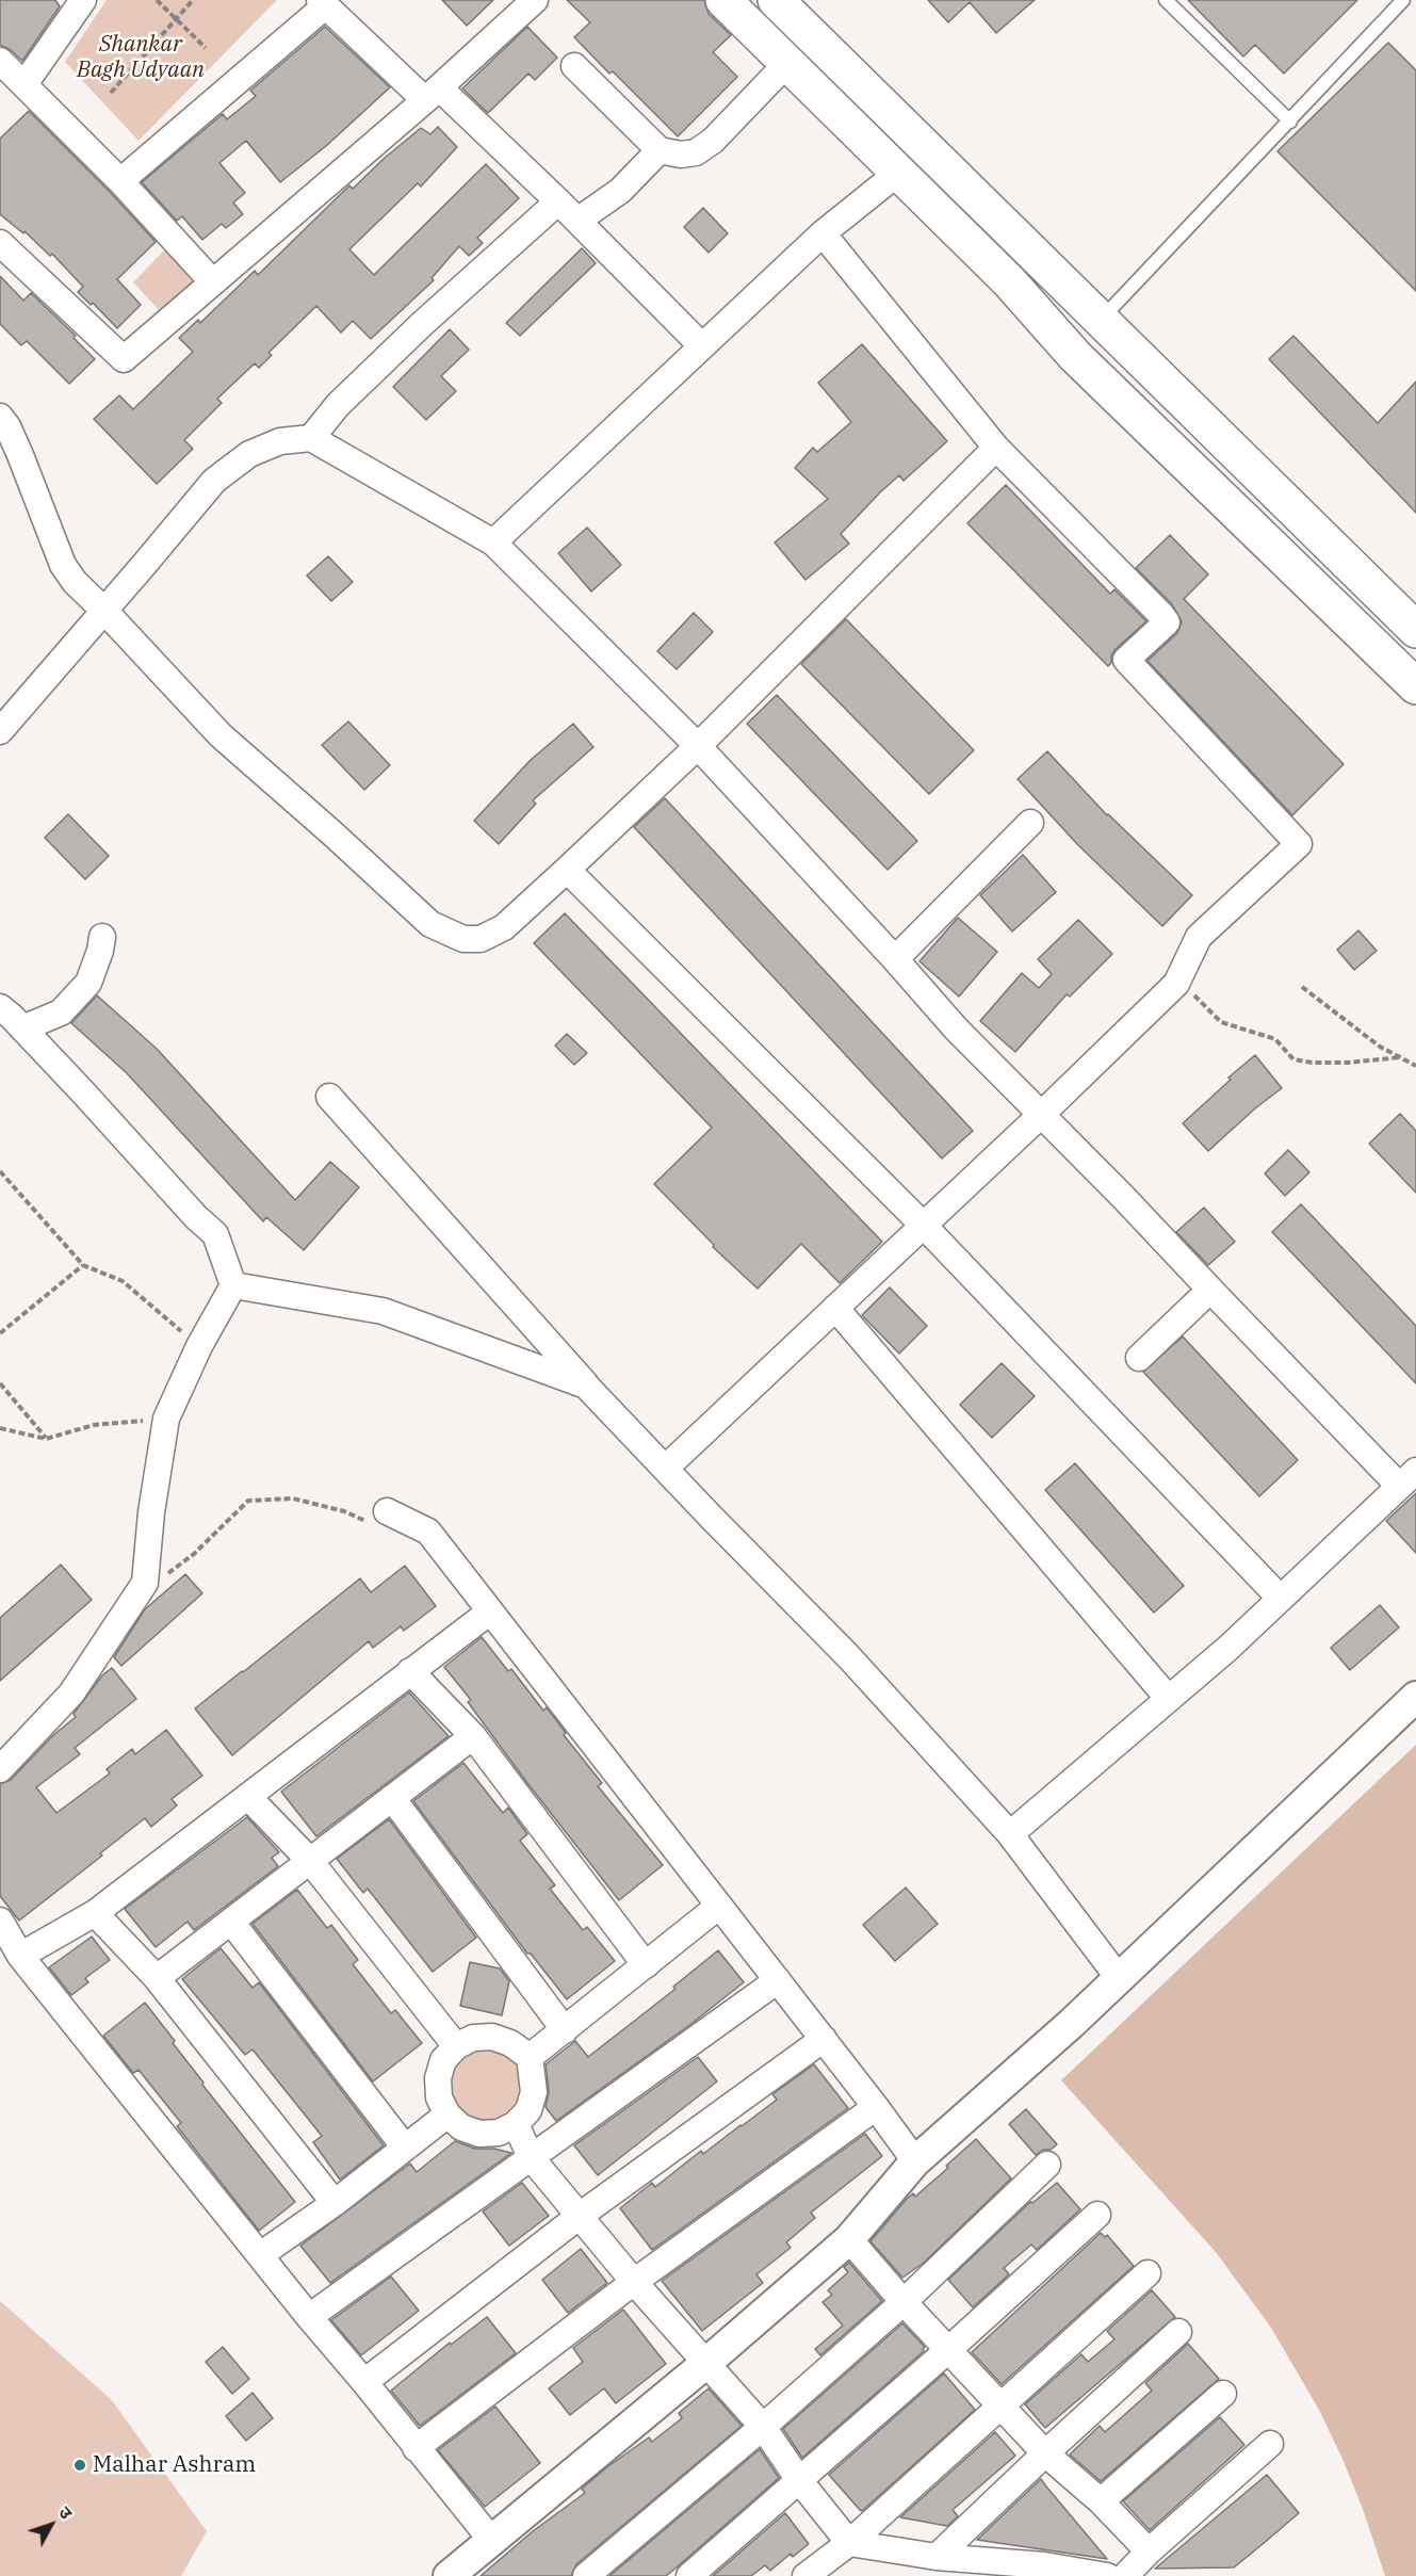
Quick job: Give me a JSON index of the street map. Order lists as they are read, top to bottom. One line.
{"parks":["Shankar Bagh Udyaan"],"places":["Malhar Ashram"],"north":"top right"}
